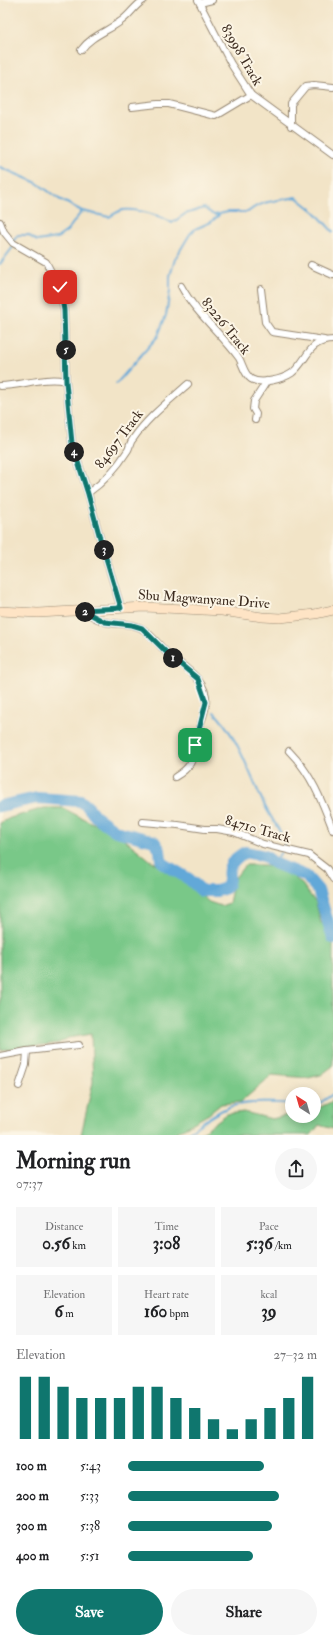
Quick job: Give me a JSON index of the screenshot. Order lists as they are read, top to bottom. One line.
{"streets":{"main road":["Sbu Magwanyane Drive"],"street":["83998 Track","83226 Track","84697 Track","84710 Track"]},"north":"top left","page":{"pins":["5","4","3","2","1"],"heading":["Morning run","07:37"],"stats":[["Distance","0.56 km"],["Time","3:08"],["Pace","5:36 /km"],["Elevation","6 m"],["Heart rate","160 bpm"],["kcal","39"]],"chart":["Elevation","27–32 m"],"list":[{"name":"100 m","note":"5:43"},{"name":"200 m","note":"5:33"},{"name":"300 m","note":"5:38"},{"name":"400 m","note":"5:51"}],"buttons":["Save","Share"]}}
